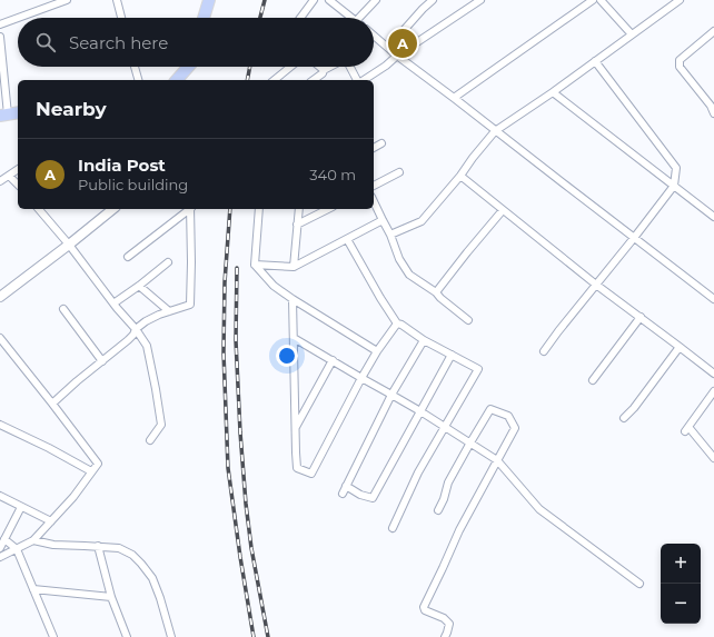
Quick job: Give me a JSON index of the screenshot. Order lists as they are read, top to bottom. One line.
{"page":{"search":"Search here","pins":"A","heading":"Nearby","list":[{"mark":"A","name":"India Post","note":"Public building","value":"340 m"}],"map_buttons":["+","−"]}}
